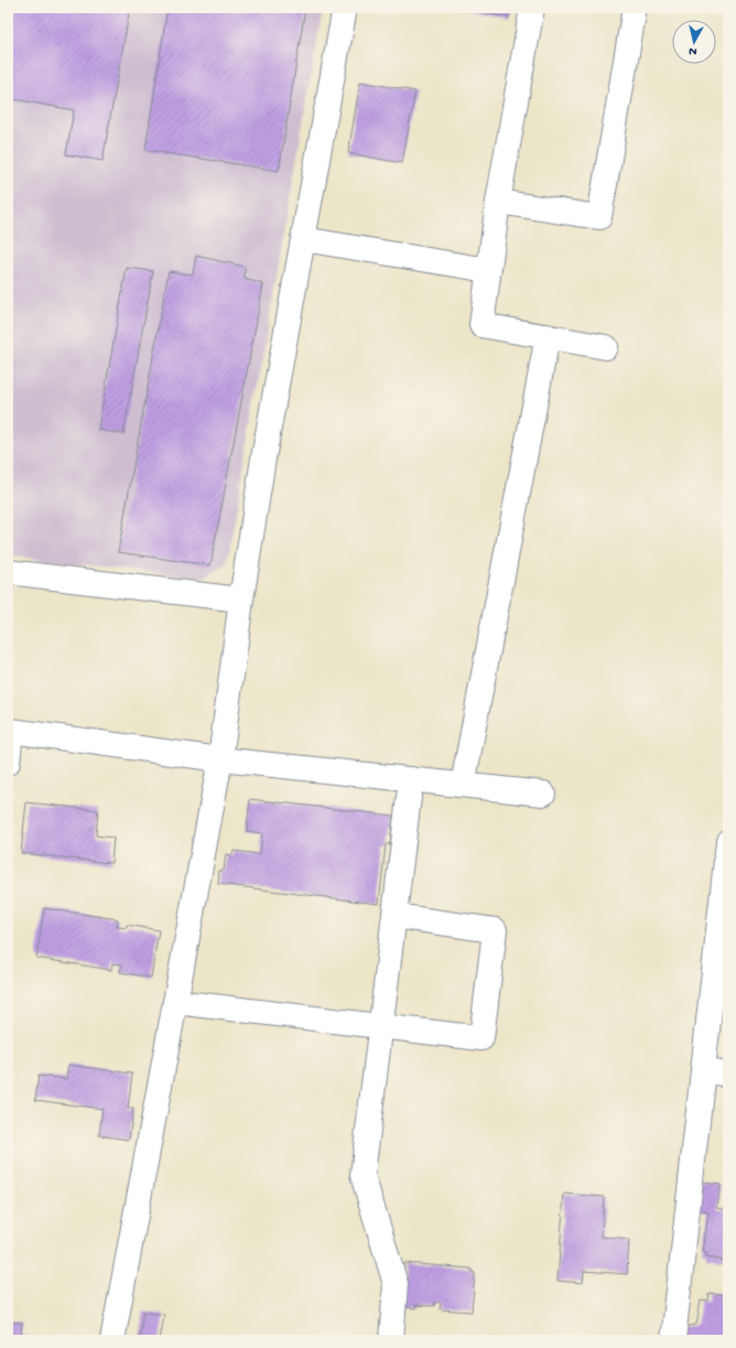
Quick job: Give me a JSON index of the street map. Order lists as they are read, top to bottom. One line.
{"north":"bottom"}
